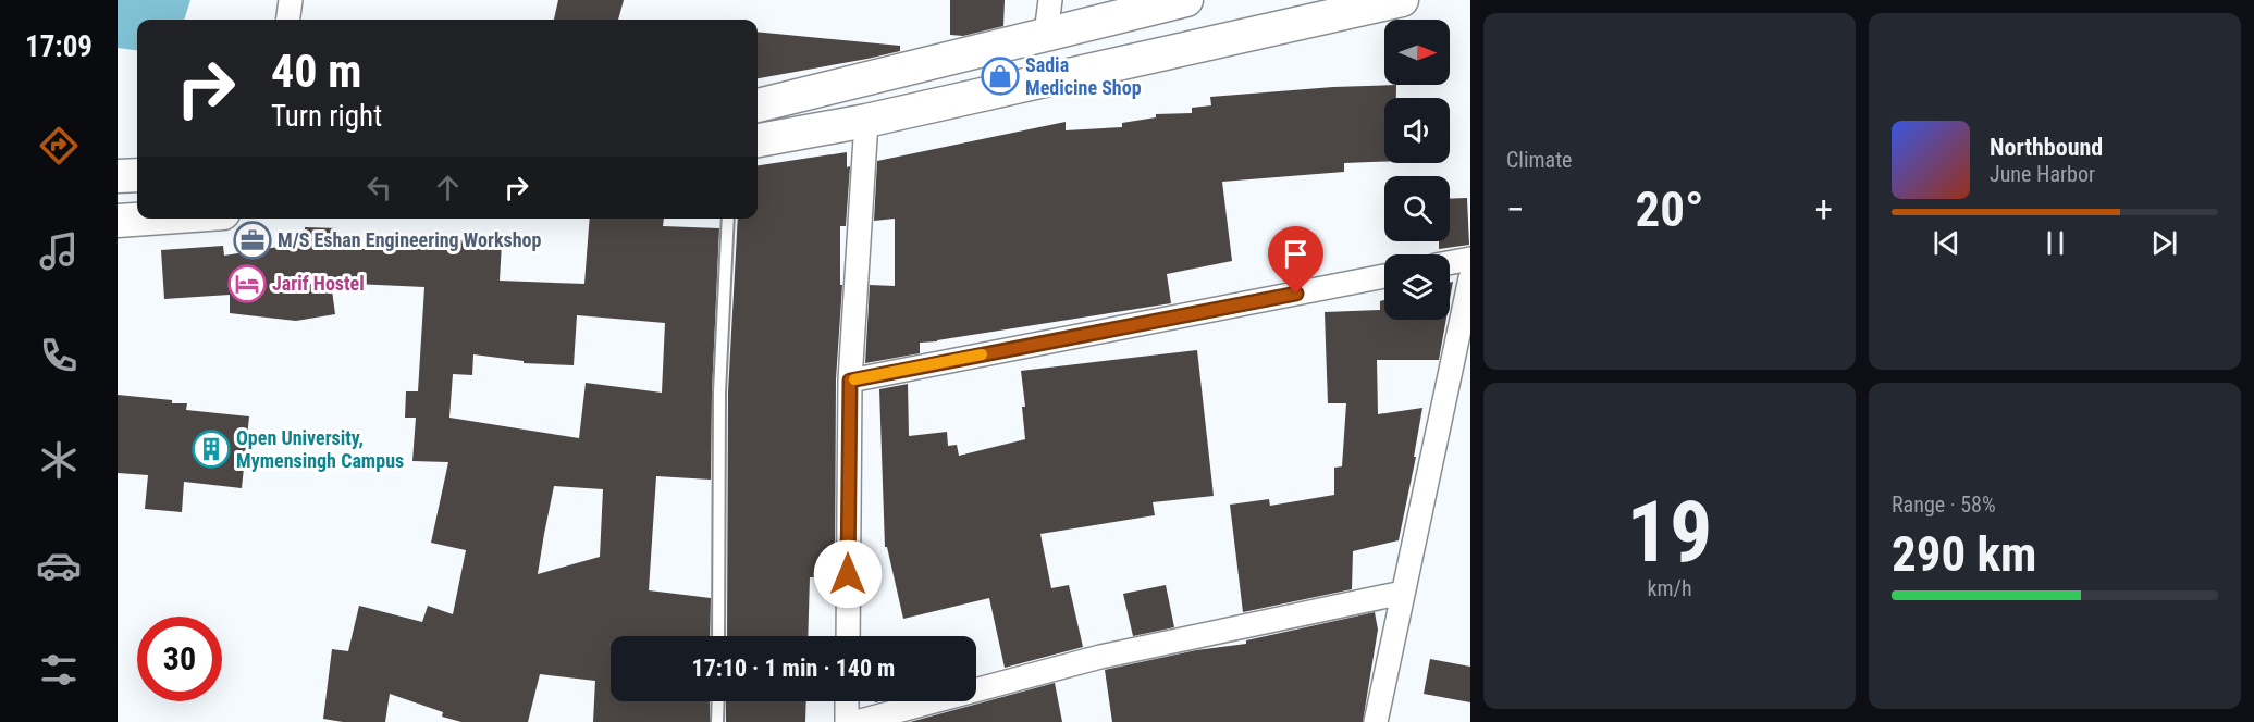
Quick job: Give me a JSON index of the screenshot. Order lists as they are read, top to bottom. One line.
{"places":{"shop":["Sadia Medicine Shop"],"office":["M/S Eshan Engineering Workshop"],"hotel":["Jarif Hostel"],"building":["Open University, Mymensingh Campus"]},"north":"right","page":{"tabs":"17:09","tile":["Climate",["19","km/h"],["Range · 58%","290 km"]],"turn":["40 m","Turn right"],"song":["Northbound","June Harbor"],"heat":["−","20°","+"],"limit":"30","trip":"17:10 · 1 min · 140 m"}}
